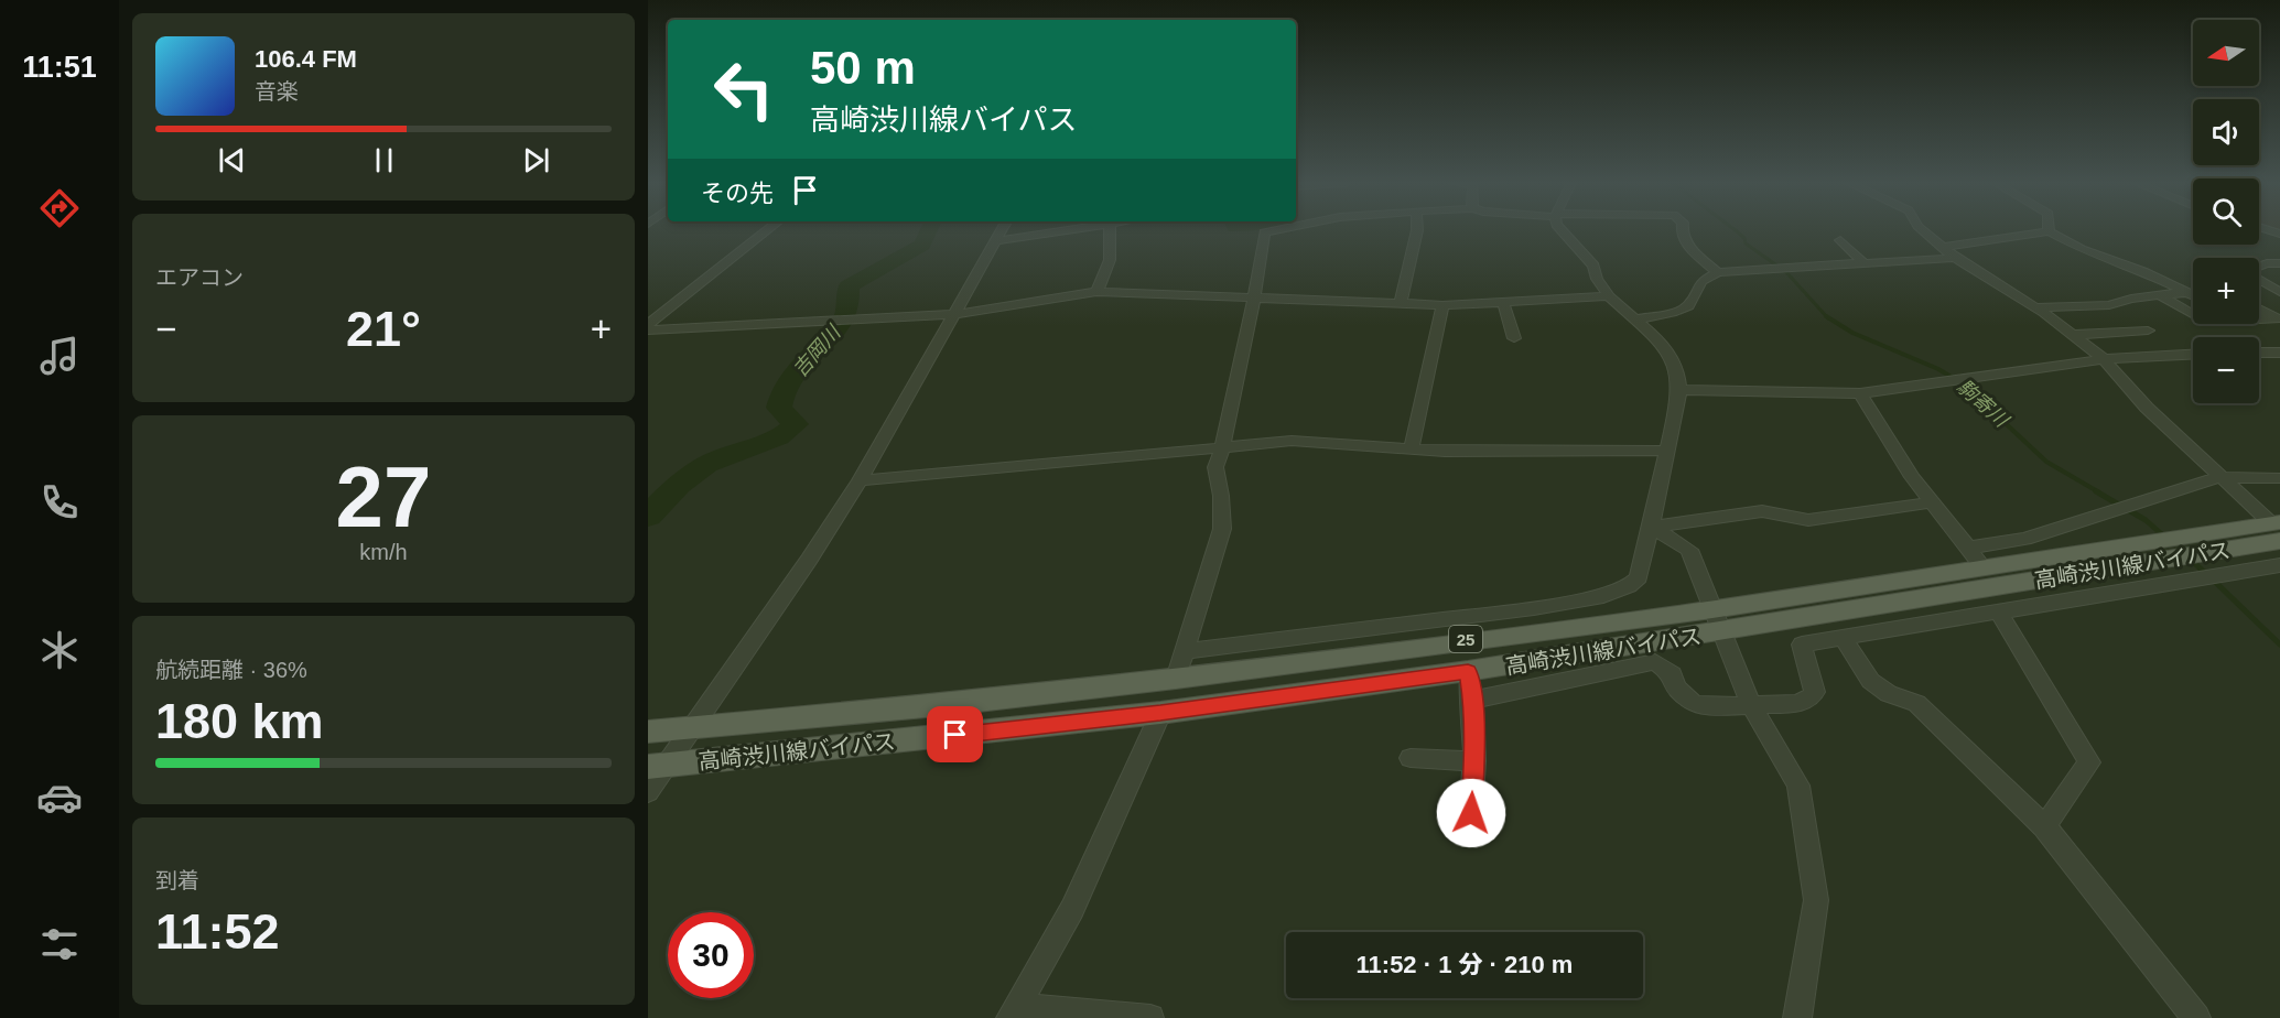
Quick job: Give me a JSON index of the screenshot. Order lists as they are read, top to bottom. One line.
{"streets":{"main road":["高崎渋川線バイパス","25"]},"water":["吉岡川","駒寄川"],"north":"left","page":{"tabs":"11:51","map_buttons":["+","−"],"turn":["50 m","高崎渋川線バイパス"],"song":["106.4 FM","音楽"],"then":"その先","tile":["エアコン",["27","km/h"],["航続距離 · 36%","180 km"],["到着","11:52"]],"heat":["−","21°","+"],"limit":"30","trip":"11:52 · 1 分 · 210 m"}}
